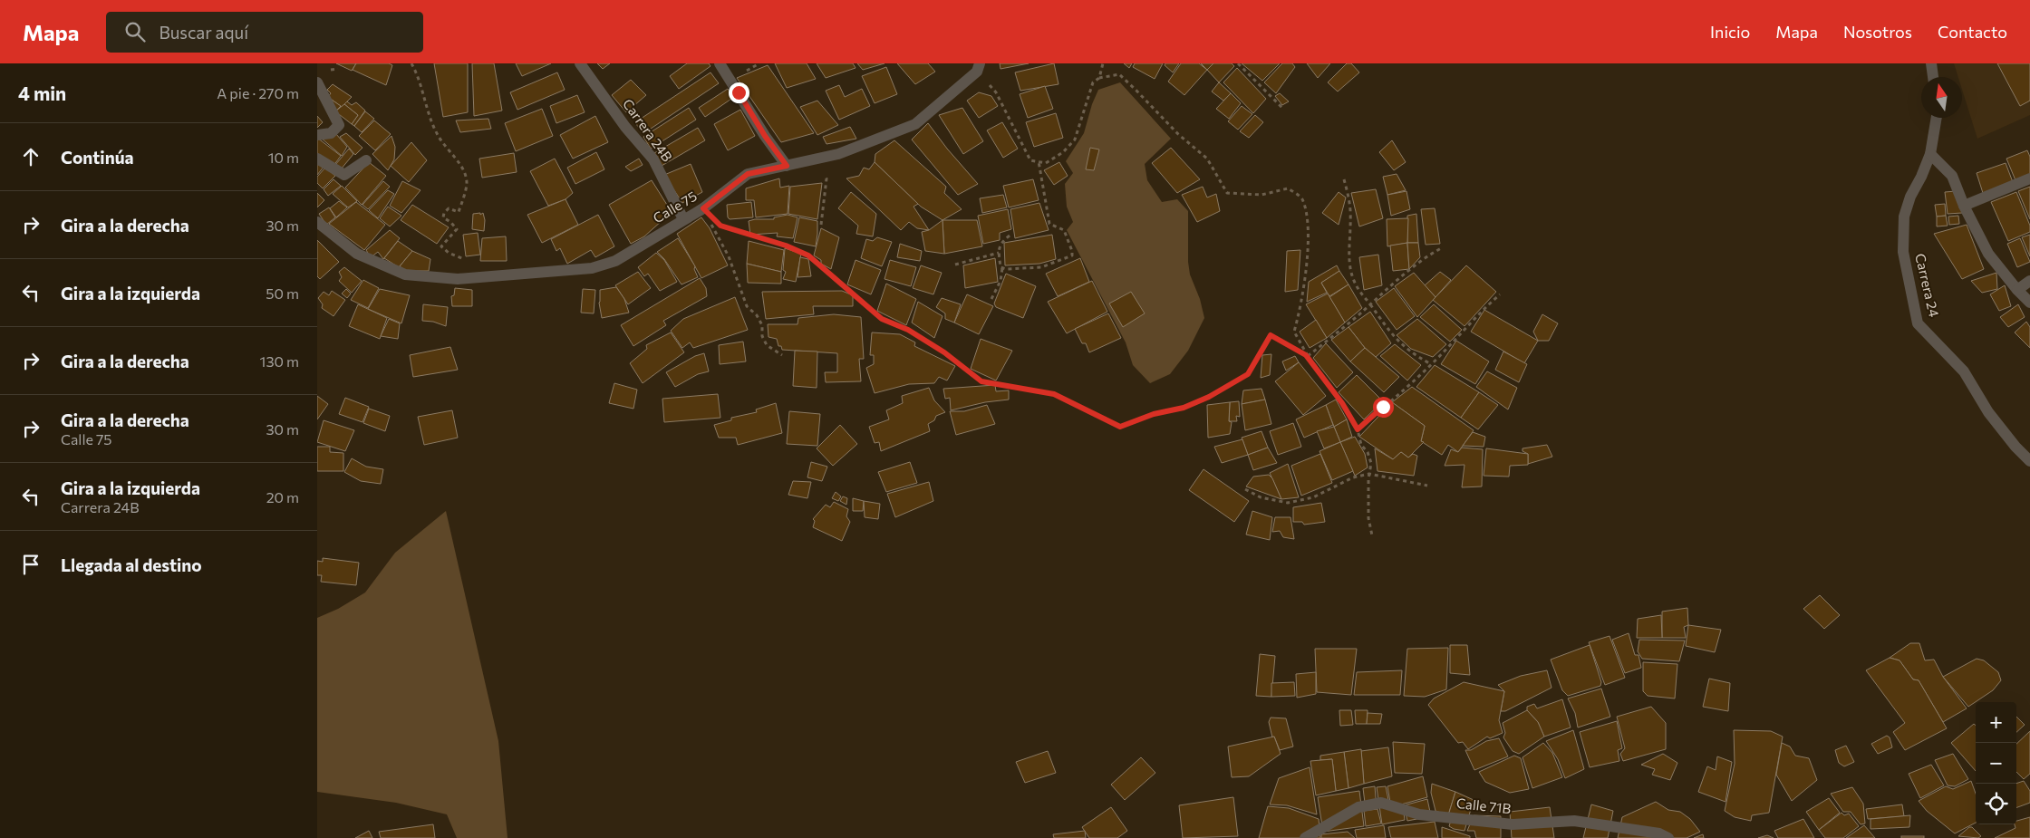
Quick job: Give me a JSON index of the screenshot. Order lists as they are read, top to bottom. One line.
{"streets":{"street":["Carrera 24B","Calle 75","Carrera 24","Calle 71B"]},"crossings":[["Carrera 24B","Calle 75"]],"north":"top","page":{"header":"Mapa","search":"Buscar aquí","nav":["Inicio","Mapa","Nosotros","Contacto"],"heading":["4 min","A pie · 270 m"],"list":[["Continúa","10 m"],["Gira a la derecha","30 m"],["Gira a la izquierda","50 m"],["Gira a la derecha","130 m"],["Gira a la derecha","Calle 75","30 m"],["Gira a la izquierda","Carrera 24B","20 m"],"Llegada al destino"],"map_buttons":["+","−"]}}
